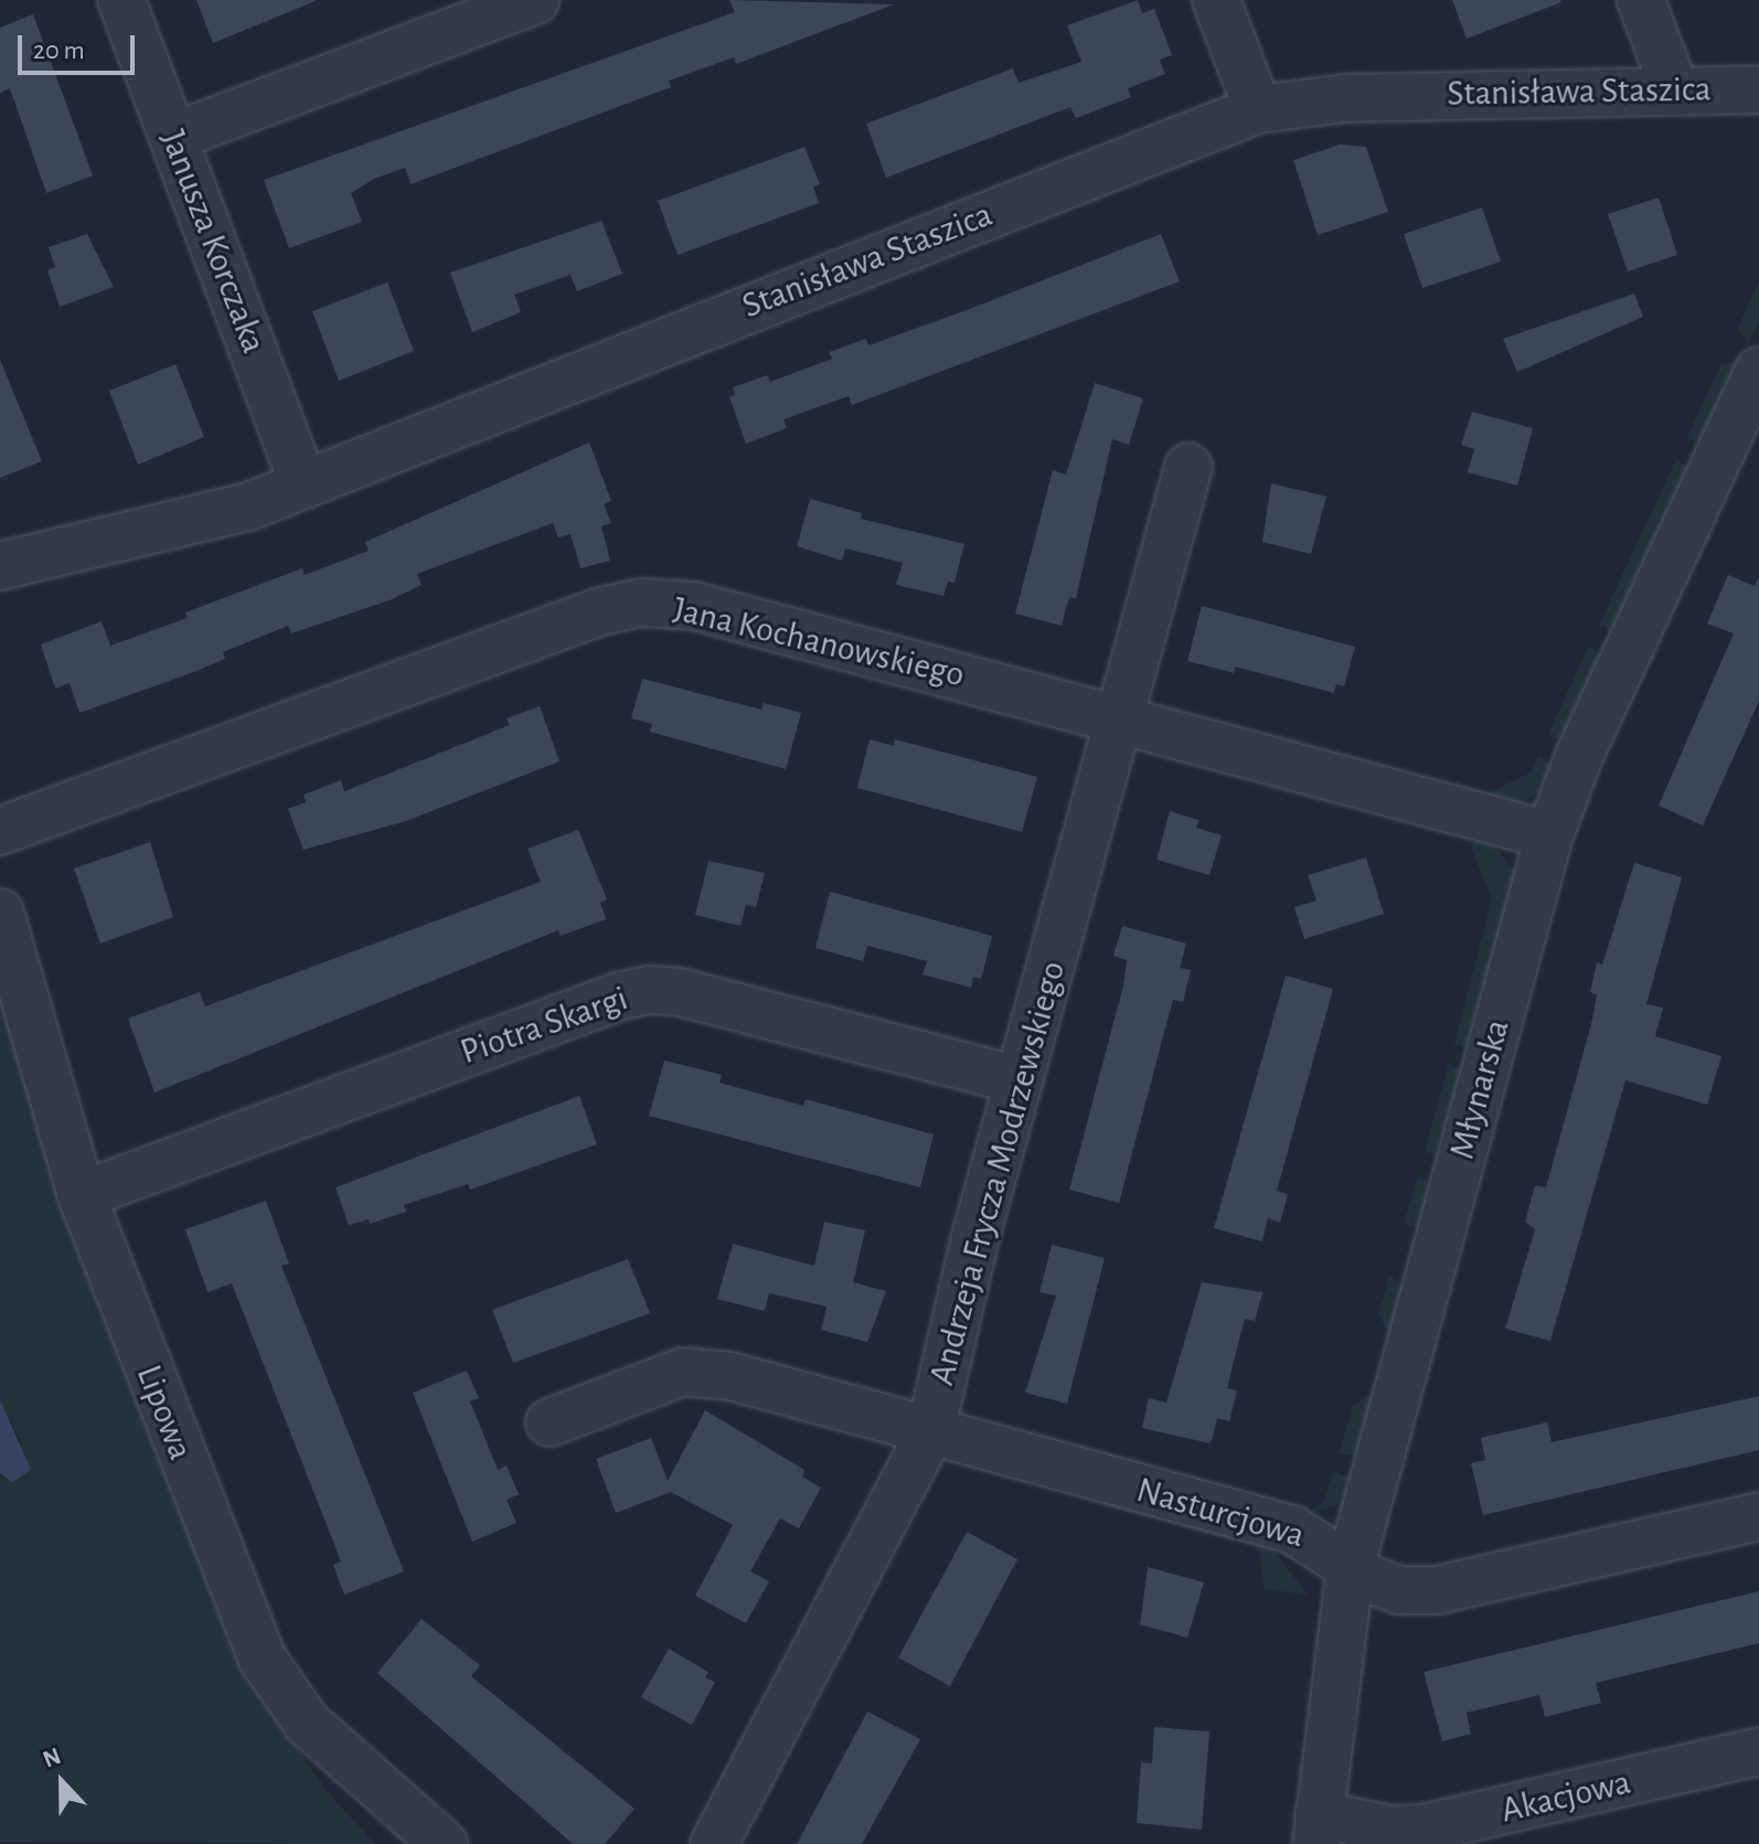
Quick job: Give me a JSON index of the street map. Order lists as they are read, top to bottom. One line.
{"streets":{"street":["Stanisława Staszica","Janusza Korczaka","Jana Kochanowskiego","Piotra Skargi","Młynarska","Andrzeja Frycza Modrzewskiego","Lipowa","Nasturcjowa","Akacjowa"]},"crossings":[["Stanisława Staszica","Janusza Korczaka"],["Jana Kochanowskiego","Młynarska"],["Jana Kochanowskiego","Andrzeja Frycza Modrzewskiego"],["Piotra Skargi","Andrzeja Frycza Modrzewskiego"],["Piotra Skargi","Lipowa"],["Młynarska","Nasturcjowa"],["Młynarska","Akacjowa"],["Andrzeja Frycza Modrzewskiego","Nasturcjowa"]],"scale_bar":"20 m","north":"top"}
